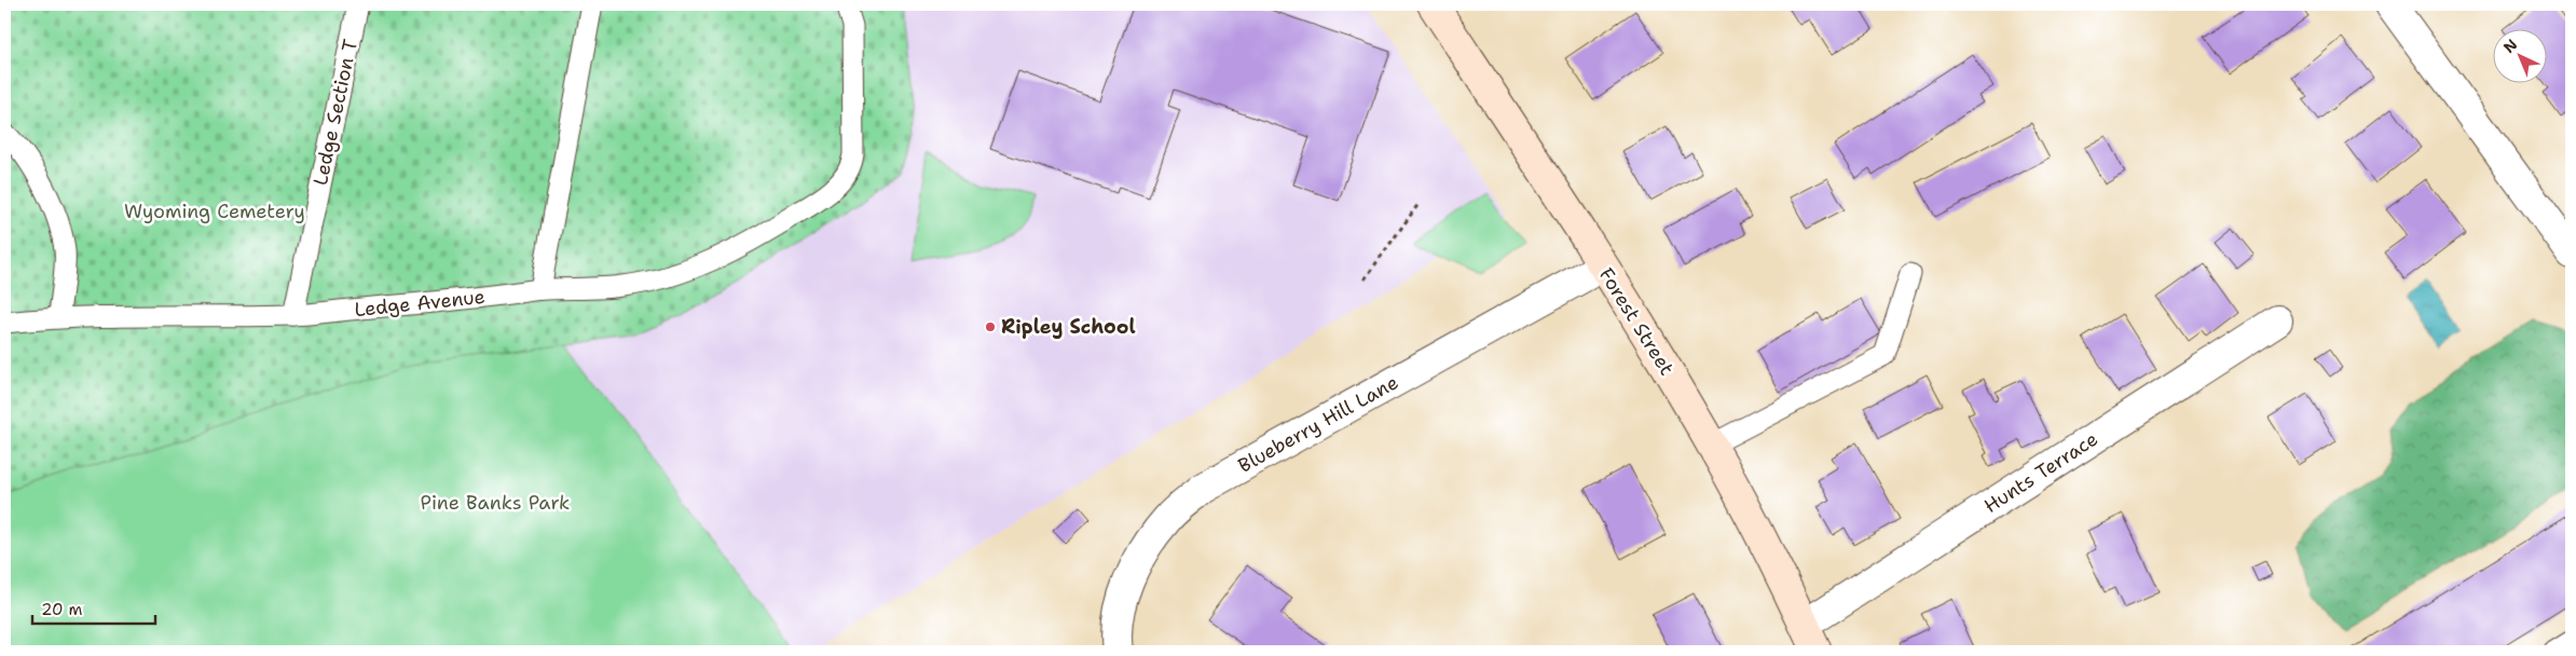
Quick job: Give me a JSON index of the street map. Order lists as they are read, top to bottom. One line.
{"streets":{"street":["Forest Street","Blueberry Hill Lane","Hunts Terrace"],"lane":["Ledge Section T","Ledge Avenue"]},"crossings":[["Ledge Section T","Ledge Avenue"],["Forest Street","Blueberry Hill Lane"],["Forest Street","Hunts Terrace"]],"parks":["Wyoming Cemetery","Pine Banks Park"],"places":["Ripley School"],"scale_bar":"20 m","north":"top left"}
